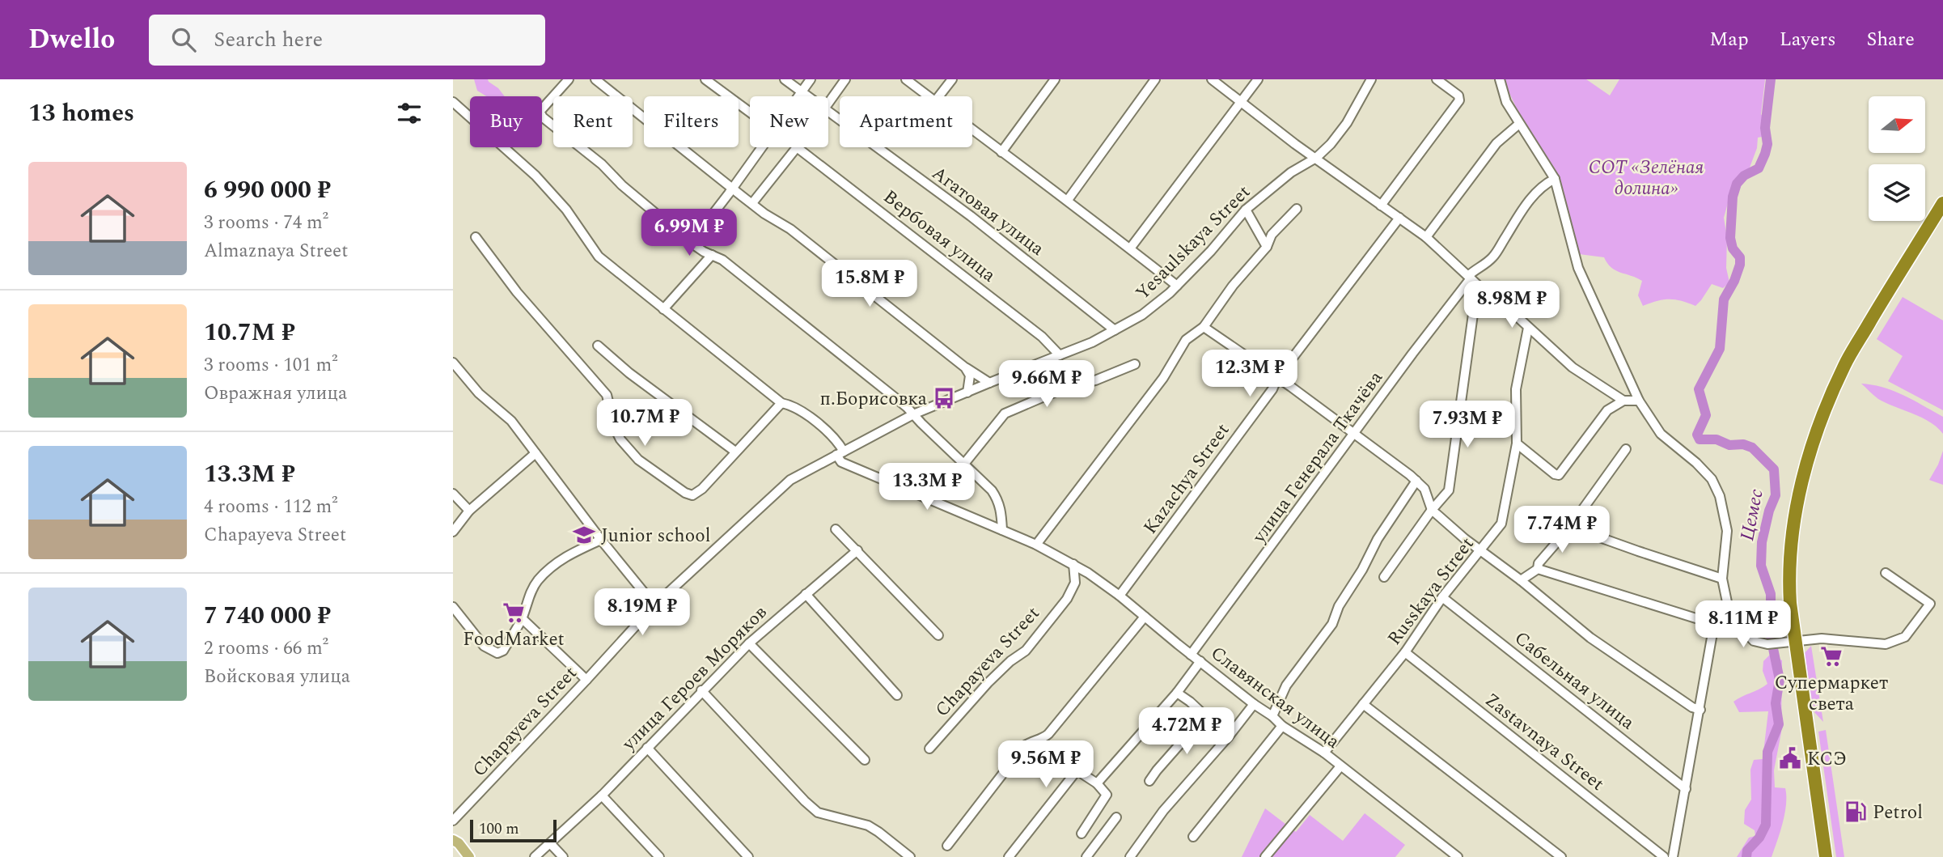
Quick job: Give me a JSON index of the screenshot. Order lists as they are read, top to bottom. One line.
{"streets":{"street":["Агатовая улица","Вербовая улица","Yesaulskaya Street","улица Генерала Ткачёва","Kazachya Street","Russkaya Street","Chapayeva Street","улица Героев Моряков","Сабельная улица","Славянская улица","Zastavnaya Street"]},"crossings":[["Агатовая улица","Yesaulskaya Street"],["Вербовая улица","Yesaulskaya Street"],["Yesaulskaya Street","Chapayeva Street"],["улица Генерала Ткачёва","Славянская улица"],["Kazachya Street","Славянская улица"],["Russkaya Street","Сабельная улица"],["Russkaya Street","Славянская улица"],["Russkaya Street","Zastavnaya Street"],["Chapayeva Street","Славянская улица"]],"water":["Цемес"],"parks":["СОТ «Зелёная долина»"],"places":{"bus stop":["п.Борисовка"],"school or university":["Junior school"],"supermarket":["FoodMarket","Супермаркет света"],"public building":["КСЭ"],"fuel station":["Petrol"]},"scale_bar":"100 m","north":"right","page":{"header":"Dwello","search":"Search here","nav":["Map","Layers","Share"],"heading":"13 homes","chip":["Buy","Rent","Filters","New","Apartment"],"list":[{"name":"6 990 000 ₽","note":"3 rooms · 74 m² · Almaznaya Street"},{"name":"10.7M ₽","note":"3 rooms · 101 m² · Овражная улица"},{"name":"13.3M ₽","note":"4 rooms · 112 m² · Chapayeva Street"},{"name":"7 740 000 ₽","note":"2 rooms · 66 m² · Войсковая улица"}],"price":["6.99M ₽","15.8M ₽","8.98M ₽","12.3M ₽","9.66M ₽","10.7M ₽","7.93M ₽","13.3M ₽","7.74M ₽","8.19M ₽","8.11M ₽","4.72M ₽","9.56M ₽"],"scale":"100 m"}}
